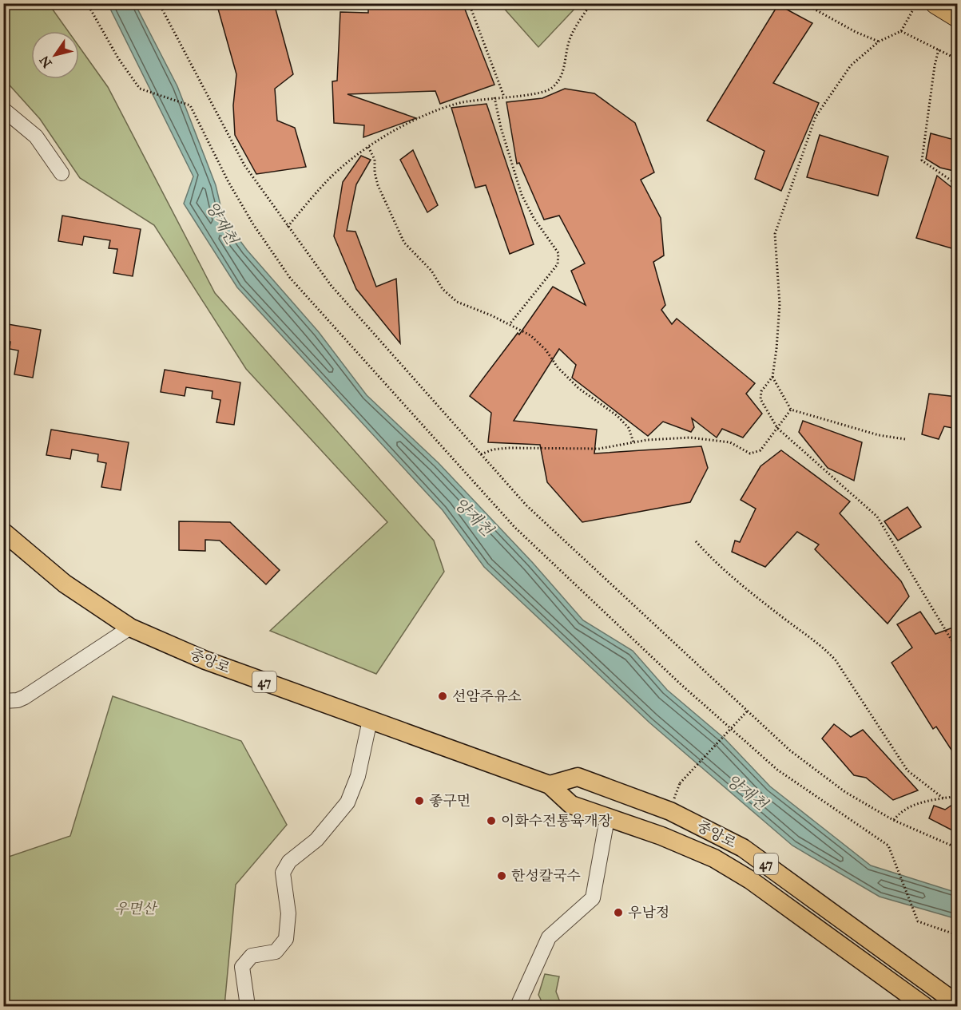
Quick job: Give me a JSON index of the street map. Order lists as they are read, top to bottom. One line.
{"streets":{"main road":["중앙로","47"]},"water":["양재천"],"parks":["우면산"],"places":["선암주유소","좋구먼","이화수전통육개장","한성칼국수","우남정"],"north":"bottom left"}
